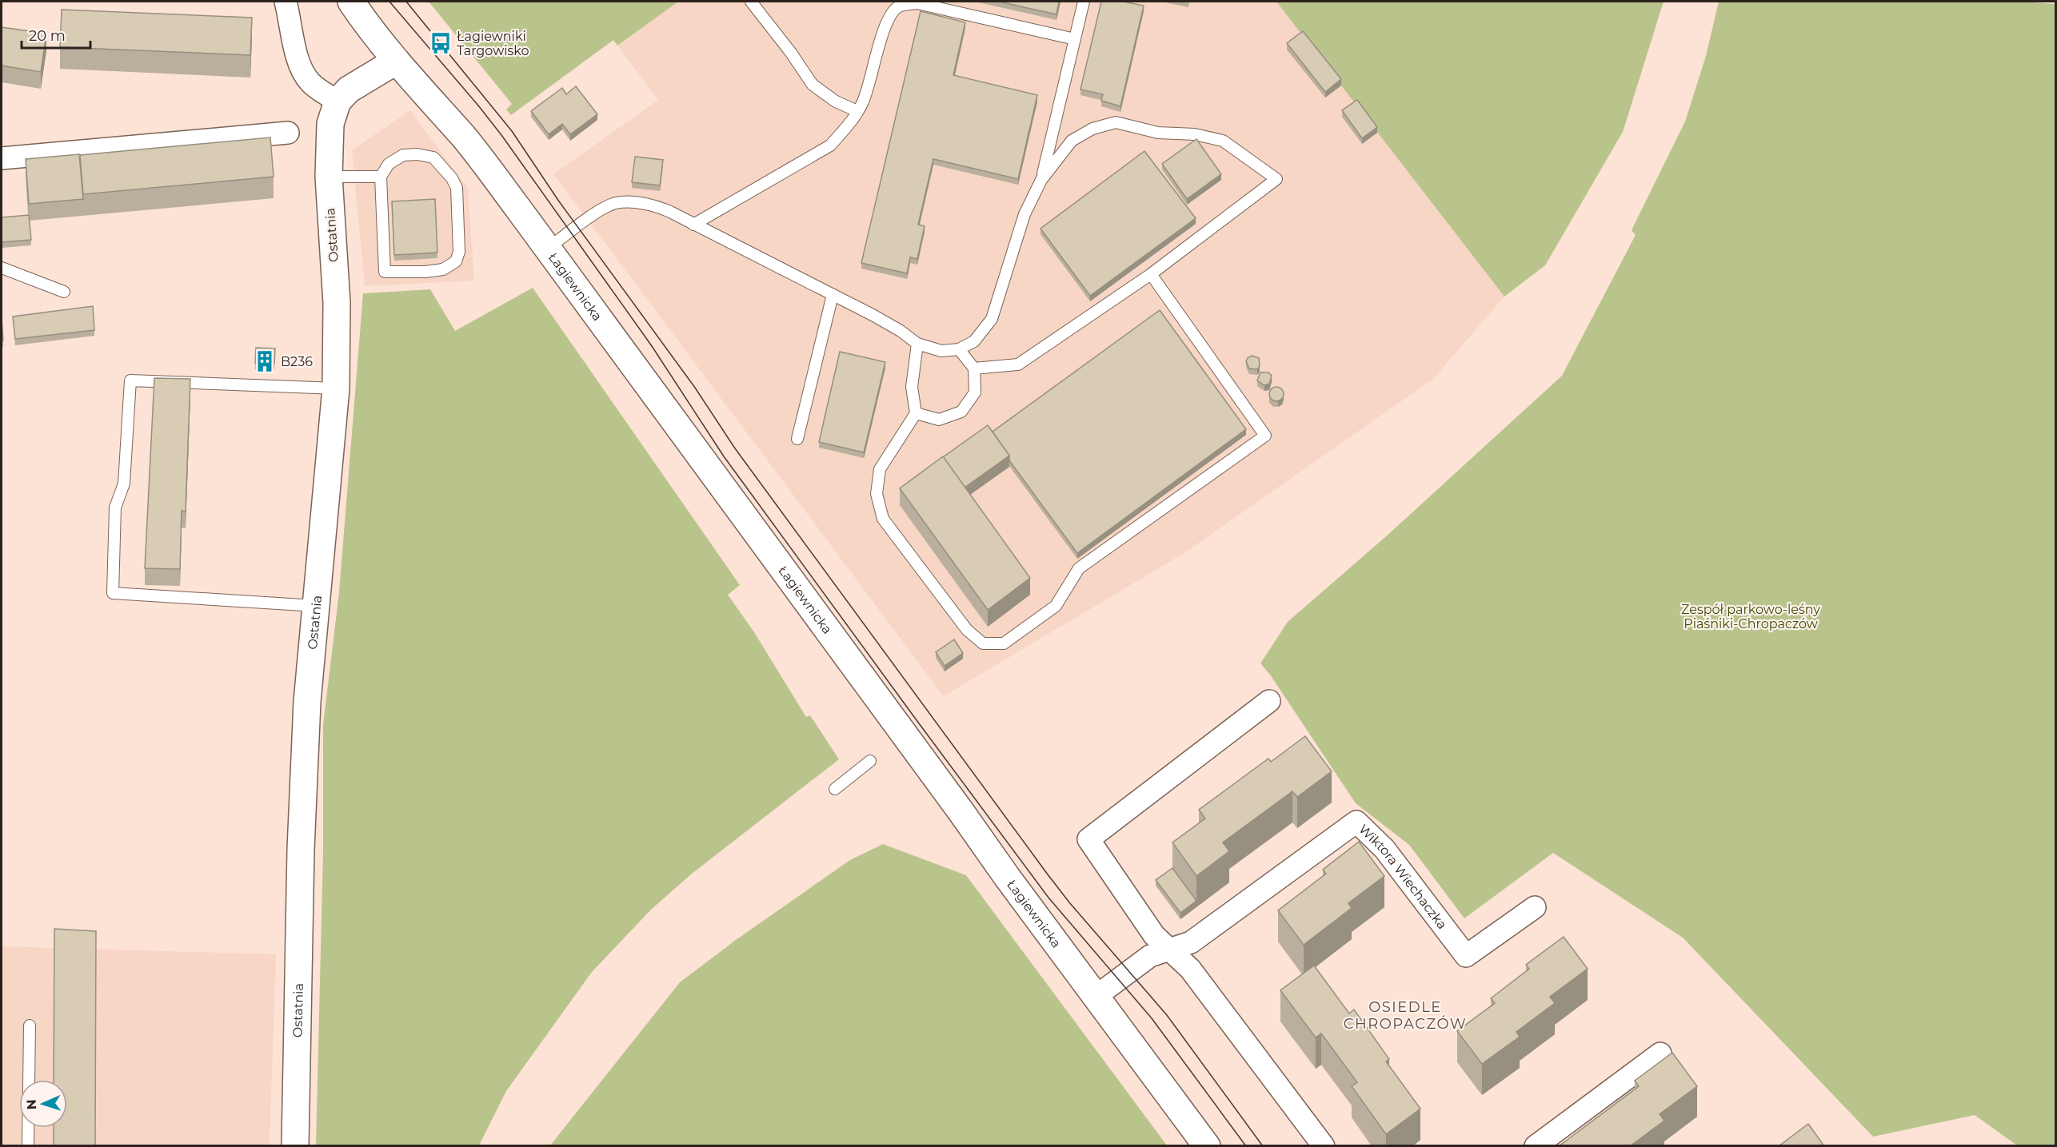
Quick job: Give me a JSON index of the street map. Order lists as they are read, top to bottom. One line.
{"streets":{"street":["Ostatnia","Łagiewnicka","Wiktora Wiechaczka"]},"crossings":[["Łagiewnicka","Wiktora Wiechaczka"]],"districts":["OSIEDLE CHROPACZÓW"],"parks":["Zespół parkowo-leśny Piaśniki-Chropaczów"],"places":{"bus stop":["Łagiewniki Targowisko"],"building":["B236"]},"scale_bar":"20 m","north":"left"}
